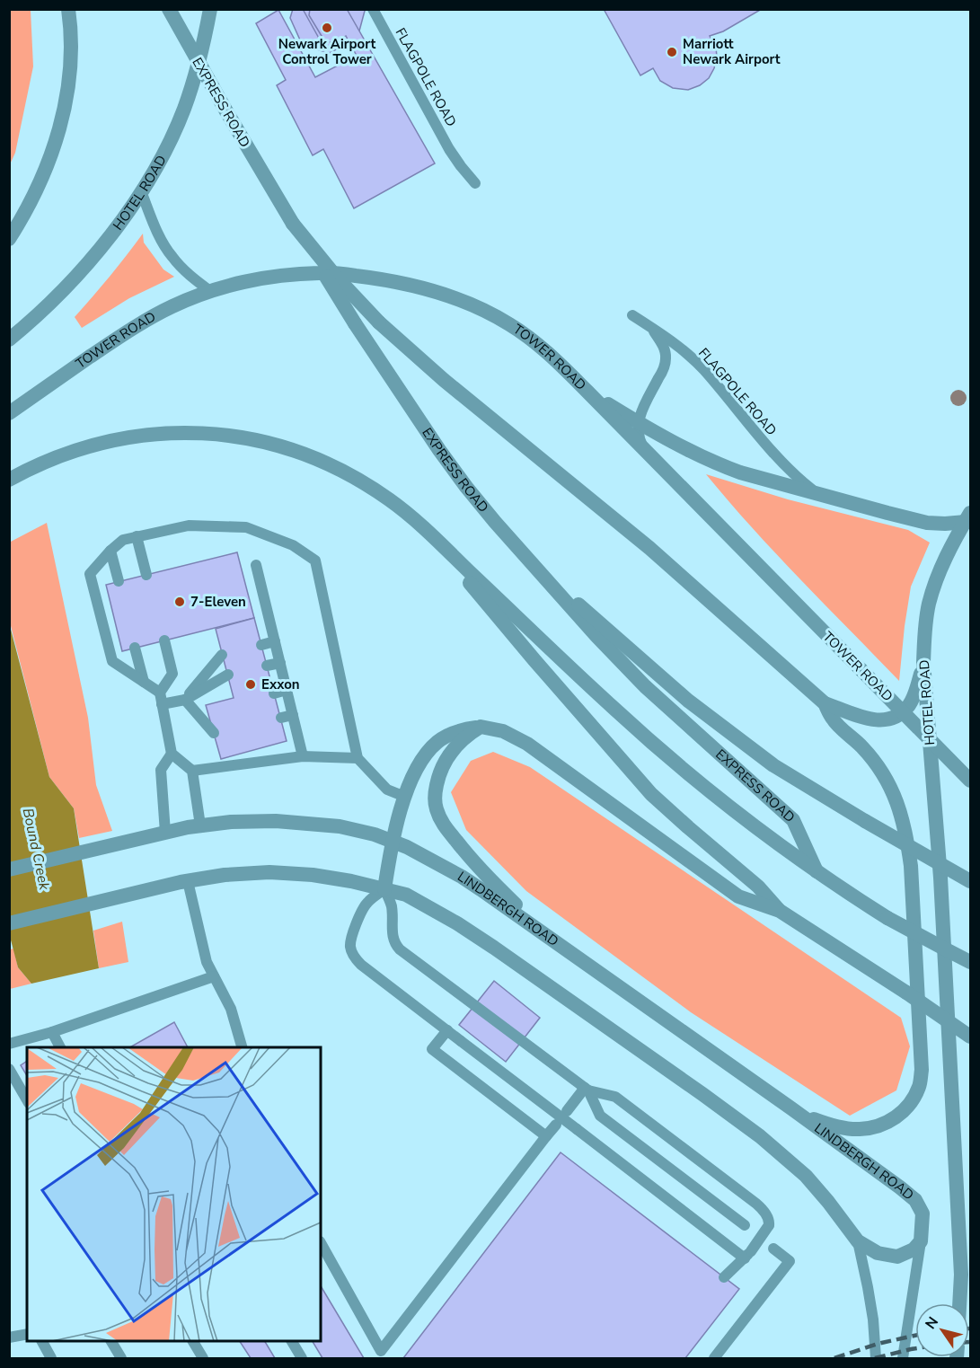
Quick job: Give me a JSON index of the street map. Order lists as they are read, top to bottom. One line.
{"streets":{"street":["EXPRESS ROAD","HOTEL ROAD","TOWER ROAD","LINDBERGH ROAD"],"lane":["FLAGPOLE ROAD"]},"water":["Bound Creek"],"places":["Newark Airport Control Tower","Marriott Newark Airport","7-Eleven","Exxon"],"north":"top left"}
